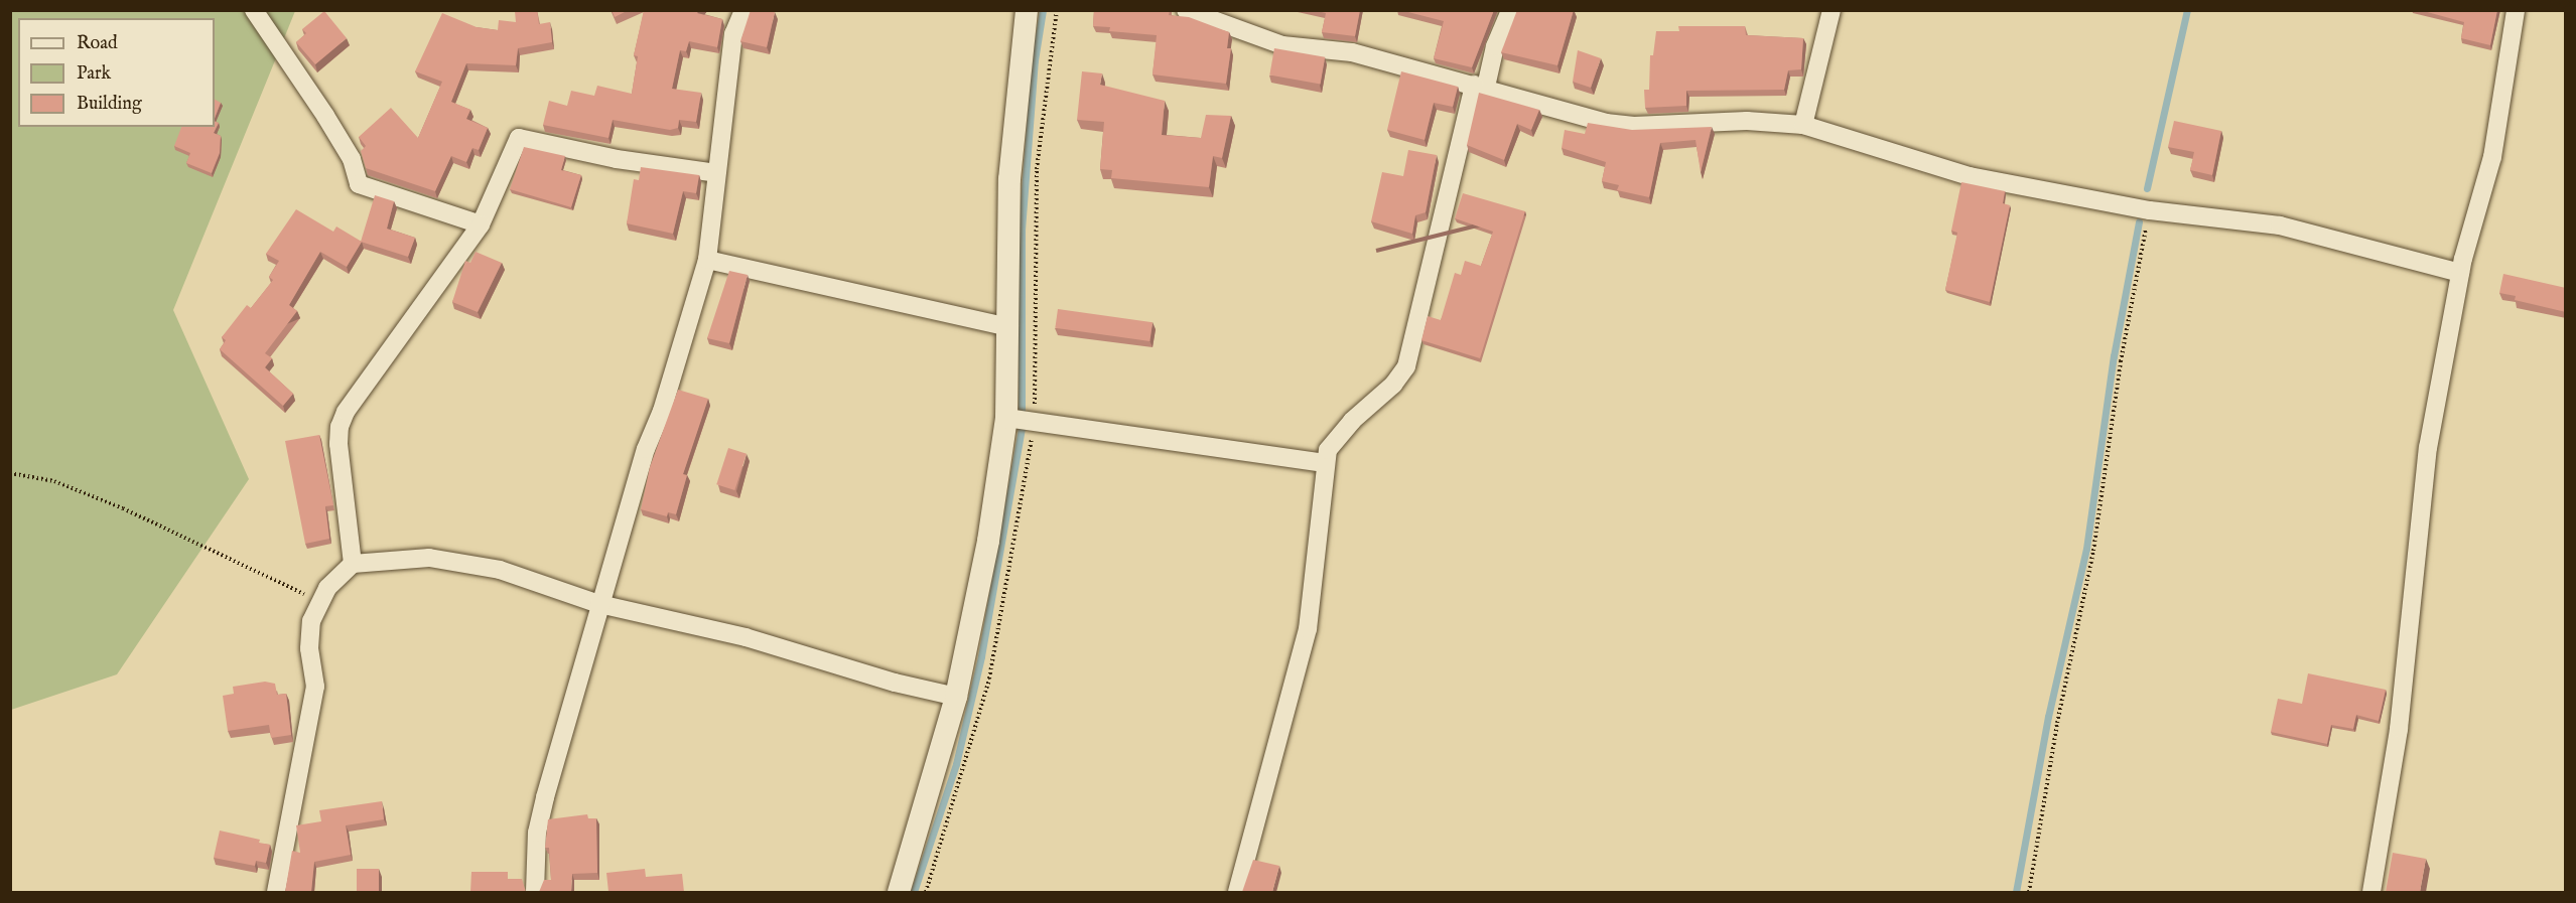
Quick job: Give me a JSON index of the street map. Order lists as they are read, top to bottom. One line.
{"legend":["Road","Park","Building"]}
